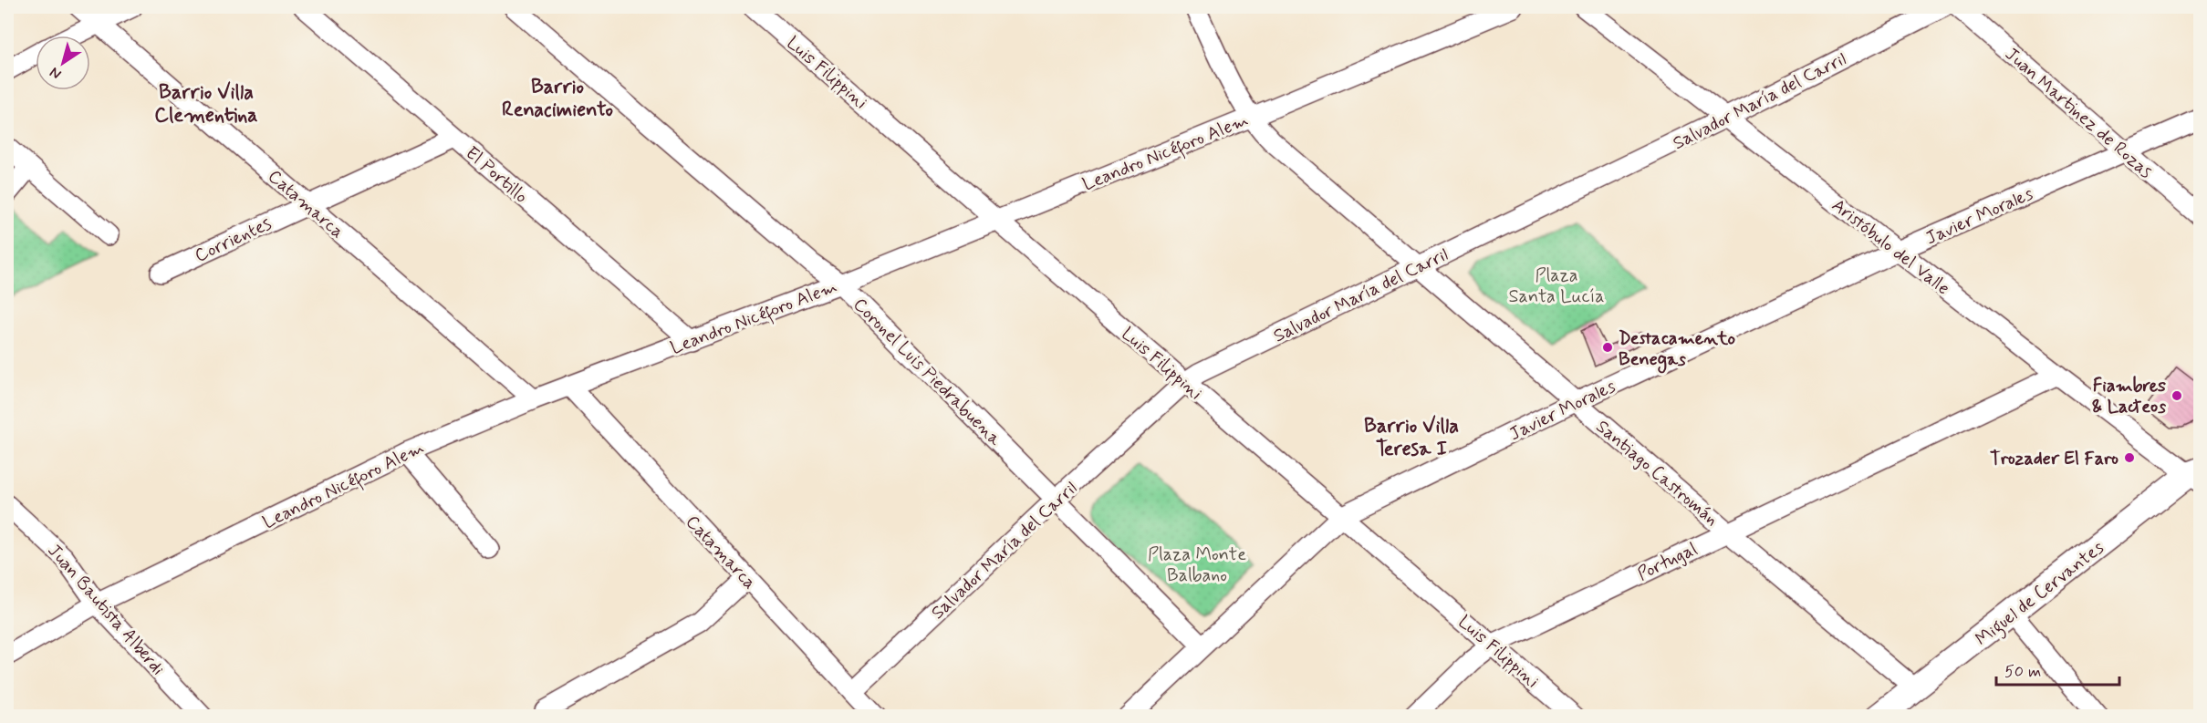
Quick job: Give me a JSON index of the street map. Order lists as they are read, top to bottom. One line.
{"streets":{"main road":["Miguel de Cervantes"],"street":["Luis Filippini","Salvador María del Carril","Juan Martinez de Rozas","Leandro Nicéforo Alem","El Portillo","Catamarca","Javier Morales","Corrientes","Aristóbulo del Valle","Coronel Luis Piedrabuena","Santiago Castromán","Portugal","Juan Bautista Alberdi"]},"crossings":[["Luis Filippini","Salvador María del Carril"],["Luis Filippini","Leandro Nicéforo Alem"],["Luis Filippini","Javier Morales"],["Luis Filippini","Portugal"],["Salvador María del Carril","Catamarca"],["Salvador María del Carril","Aristóbulo del Valle"],["Salvador María del Carril","Coronel Luis Piedrabuena"],["Salvador María del Carril","Santiago Castromán"],["Juan Martinez de Rozas","Javier Morales"],["Leandro Nicéforo Alem","El Portillo"],["Leandro Nicéforo Alem","Catamarca"],["Leandro Nicéforo Alem","Coronel Luis Piedrabuena"],["Leandro Nicéforo Alem","Santiago Castromán"],["Leandro Nicéforo Alem","Juan Bautista Alberdi"],["El Portillo","Corrientes"],["Catamarca","Corrientes"],["Javier Morales","Aristóbulo del Valle"],["Javier Morales","Coronel Luis Piedrabuena"],["Javier Morales","Santiago Castromán"],["Aristóbulo del Valle","Portugal"],["Aristóbulo del Valle","Miguel de Cervantes"],["Santiago Castromán","Portugal"],["Santiago Castromán","Miguel de Cervantes"]],"districts":["Barrio Renacimiento","Barrio Villa Clementina","Barrio Villa Teresa I"],"parks":["Plaza Santa Lucía","Plaza Monte Balbano"],"places":["Destacamento Benegas","Fiambres & Lacteos","Trozader El Faro"],"scale_bar":"50 m","north":"bottom left"}
